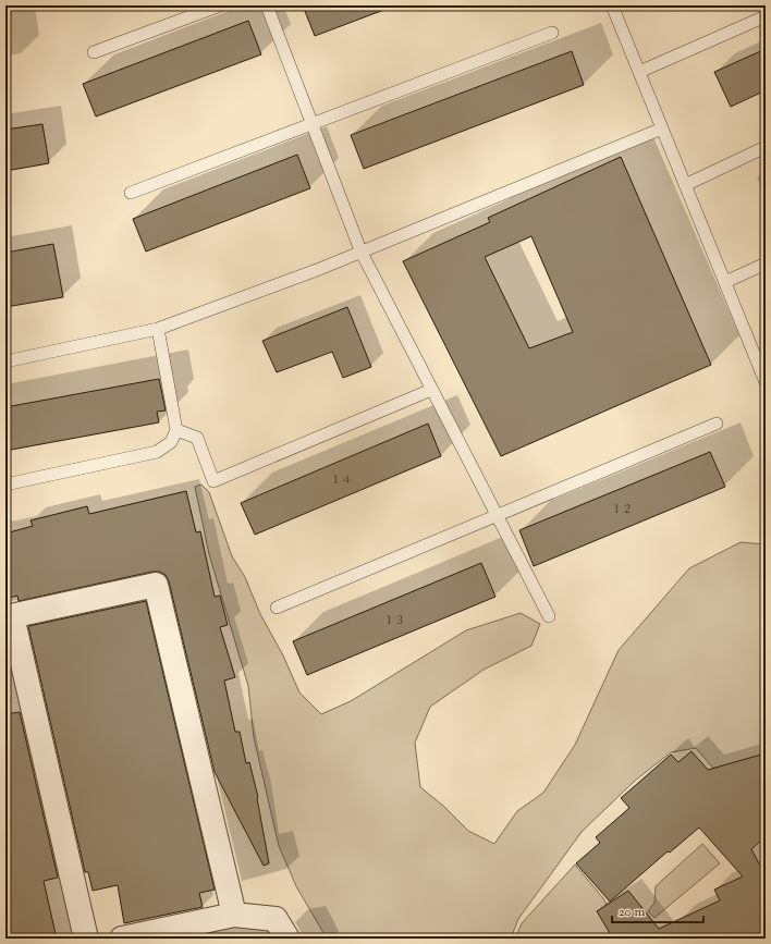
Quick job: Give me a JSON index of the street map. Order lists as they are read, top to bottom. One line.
{"house_numbers":["１４","１２","１３"],"scale_bar":"20 m"}
